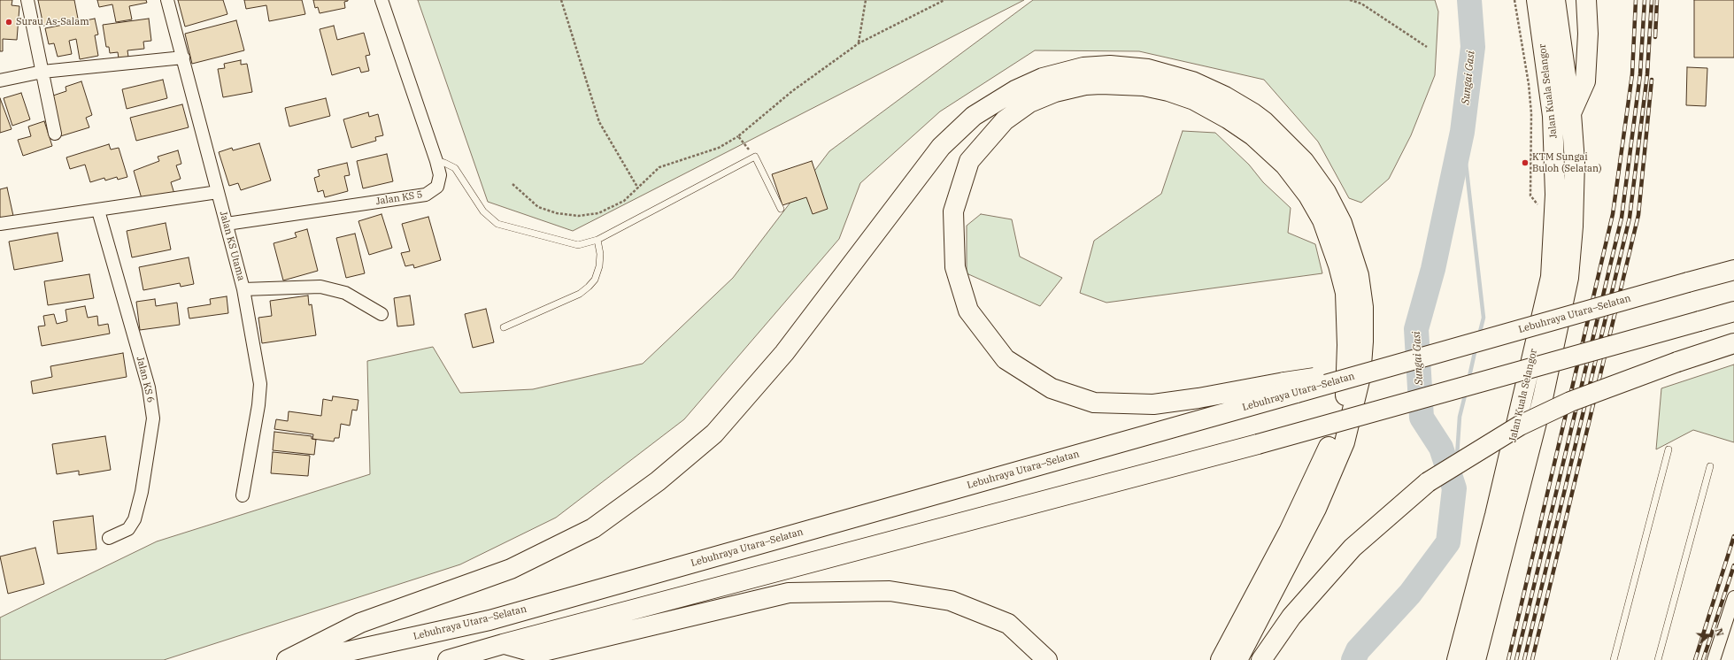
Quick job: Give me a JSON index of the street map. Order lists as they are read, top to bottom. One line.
{"streets":{"highway":["Jalan Kuala Selangor","Lebuhraya Utara–Selatan"],"street":["Jalan KS 5","Jalan KS Utama","Jalan KS 6"]},"crossings":[["Jalan KS 5","Jalan KS Utama"]],"water":["Sungai Gasi"],"places":["Surau As-Salam","KTM Sungai Buloh (Selatan)"],"north":"right"}
